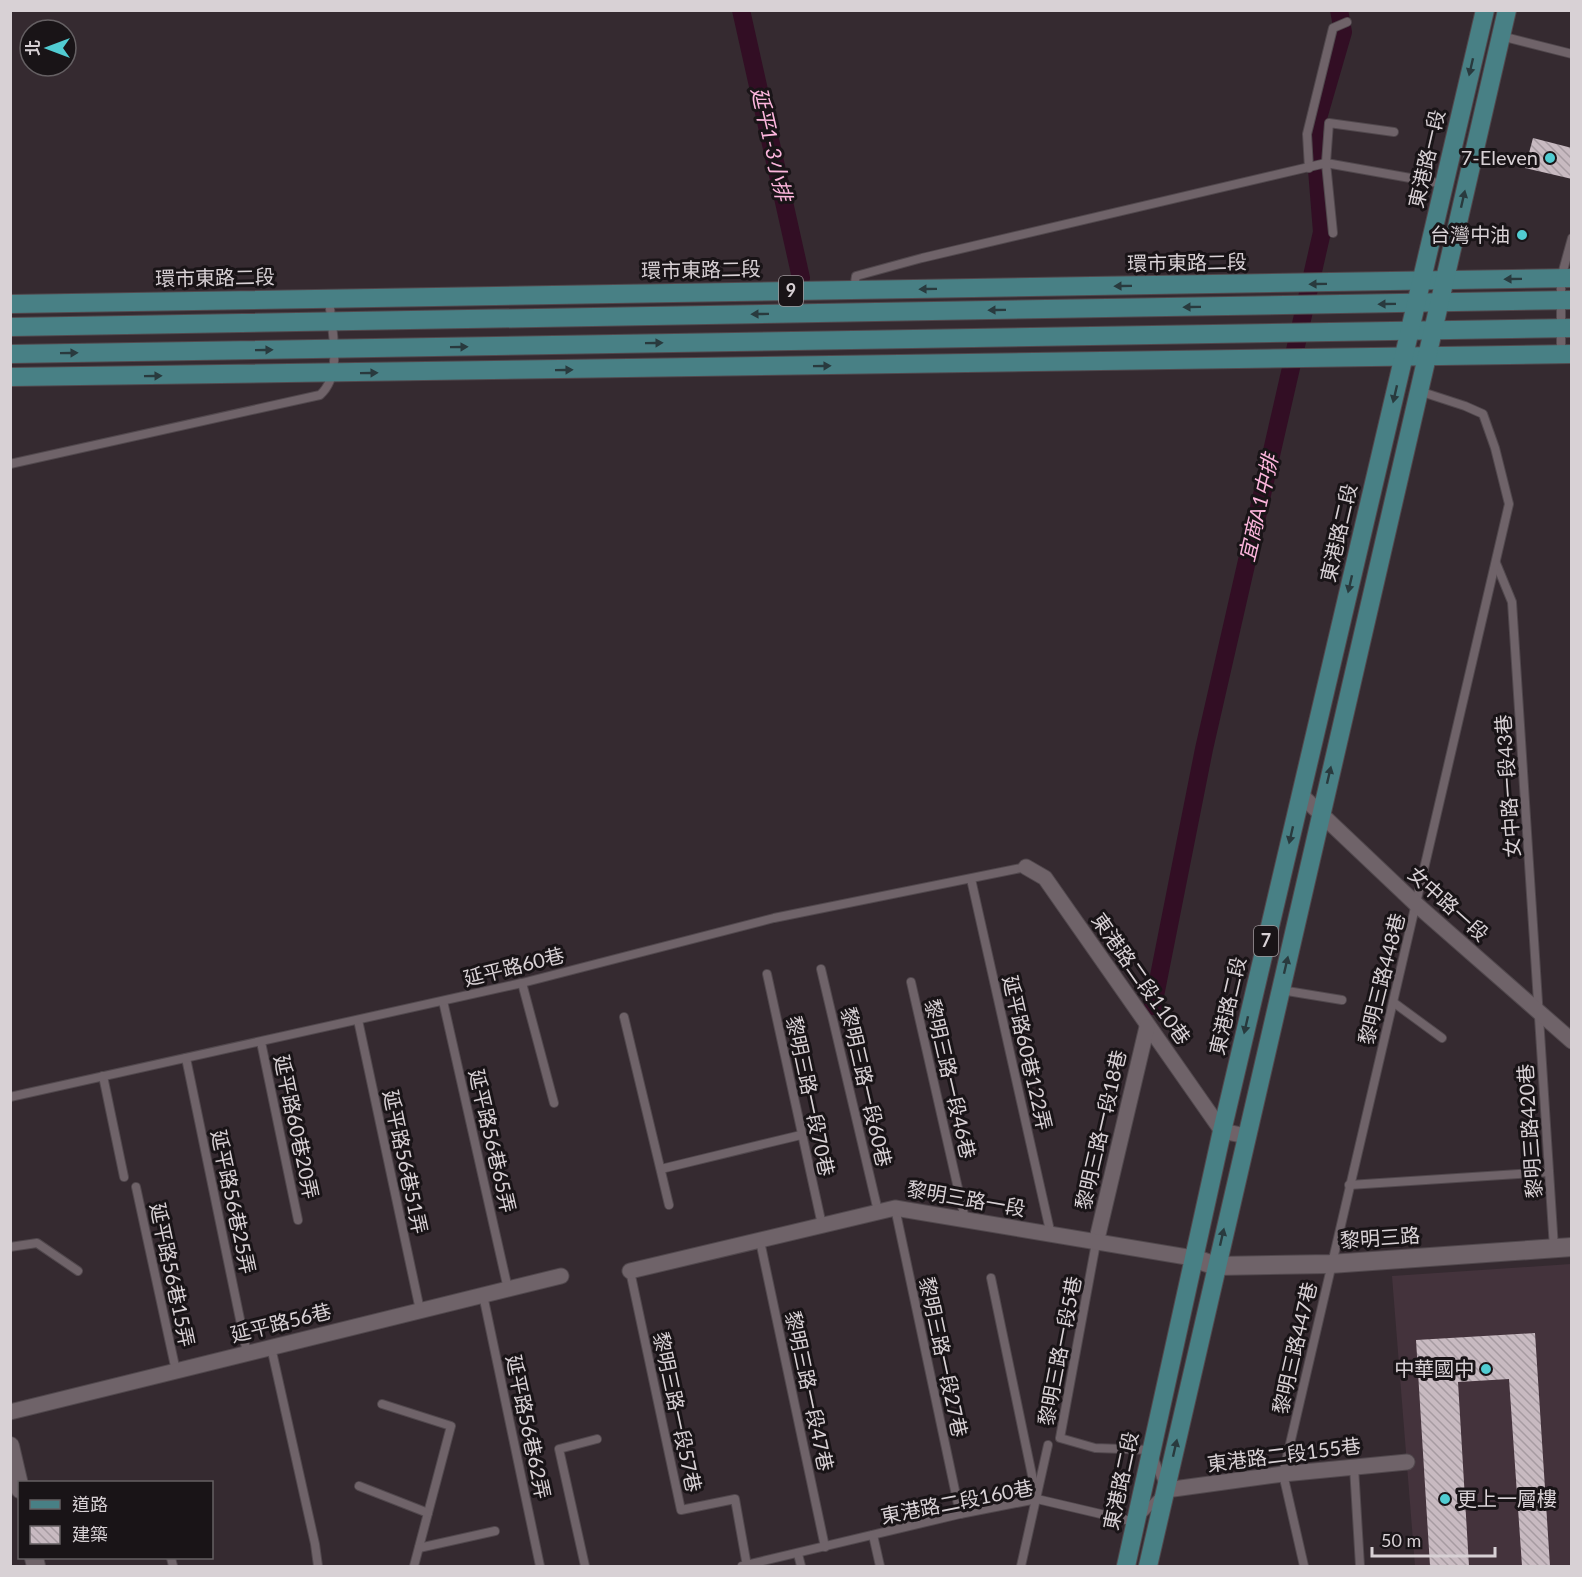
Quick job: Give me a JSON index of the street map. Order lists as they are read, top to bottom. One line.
{"streets":{"main road":["東港路一段","環市東路二段","9","東港路二段","7"],"street":["女中路一段","東港路二段110巷","黎明三路一段18巷","黎明三路一段","黎明三路","延平路56巷","東港路二段155巷"],"lane":["女中路一段43巷","延平路60巷","黎明三路448巷","延平路60巷122弄","黎明三路一段46巷","黎明三路一段60巷","黎明三路一段70巷","延平路60巷20弄","黎明三路420巷","延平路56巷65弄","延平路56巷51弄","延平路56巷25弄","延平路56巷15弄","黎明三路447巷","黎明三路一段5巷","黎明三路一段27巷","黎明三路一段47巷","黎明三路一段57巷","延平路56巷62弄","東港路二段160巷"]},"crossings":[["東港路一段","環市東路二段"],["東港路一段","9"],["東港路一段","東港路二段"],["環市東路二段","7"],["9","東港路二段"],["9","7"],["東港路二段","女中路一段"],["東港路二段","東港路二段110巷"],["東港路二段","黎明三路一段"],["東港路二段","黎明三路"],["東港路二段","黎明三路一段5巷"],["東港路二段","東港路二段160巷"],["女中路一段43巷","女中路一段"],["女中路一段43巷","黎明三路448巷"],["女中路一段43巷","黎明三路420巷"],["女中路一段","7"],["女中路一段","黎明三路448巷"],["女中路一段","黎明三路420巷"],["7","黎明三路448巷"],["7","黎明三路"],["7","東港路二段155巷"],["延平路60巷","東港路二段110巷"],["延平路60巷","延平路60巷122弄"],["延平路60巷","延平路60巷20弄"],["延平路60巷","延平路56巷65弄"],["延平路60巷","延平路56巷51弄"],["延平路60巷","延平路56巷25弄"],["東港路二段110巷","黎明三路一段18巷"],["黎明三路448巷","黎明三路"],["黎明三路448巷","黎明三路447巷"],["延平路60巷122弄","黎明三路一段"],["黎明三路一段46巷","黎明三路一段"],["黎明三路一段60巷","黎明三路一段"],["黎明三路一段70巷","黎明三路一段"],["黎明三路一段18巷","黎明三路一段"],["黎明三路一段18巷","黎明三路一段5巷"],["黎明三路420巷","黎明三路"],["延平路56巷65弄","延平路56巷"],["延平路56巷51弄","延平路56巷"],["黎明三路一段","黎明三路"],["黎明三路一段","黎明三路一段5巷"],["黎明三路一段","黎明三路一段27巷"],["黎明三路一段","黎明三路一段47巷"],["黎明三路一段","黎明三路一段57巷"],["延平路56巷25弄","延平路56巷"],["黎明三路","黎明三路447巷"],["延平路56巷15弄","延平路56巷"],["延平路56巷","延平路56巷62弄"],["黎明三路447巷","東港路二段155巷"],["黎明三路一段27巷","東港路二段160巷"],["黎明三路一段47巷","東港路二段160巷"],["黎明三路一段57巷","東港路二段160巷"]],"water":["延平1-3小排","宜商A1中排"],"places":["7-Eleven","台灣中油","中華國中","更上一層樓"],"legend":["道路","建築"],"scale_bar":"50 m","north":"left"}
